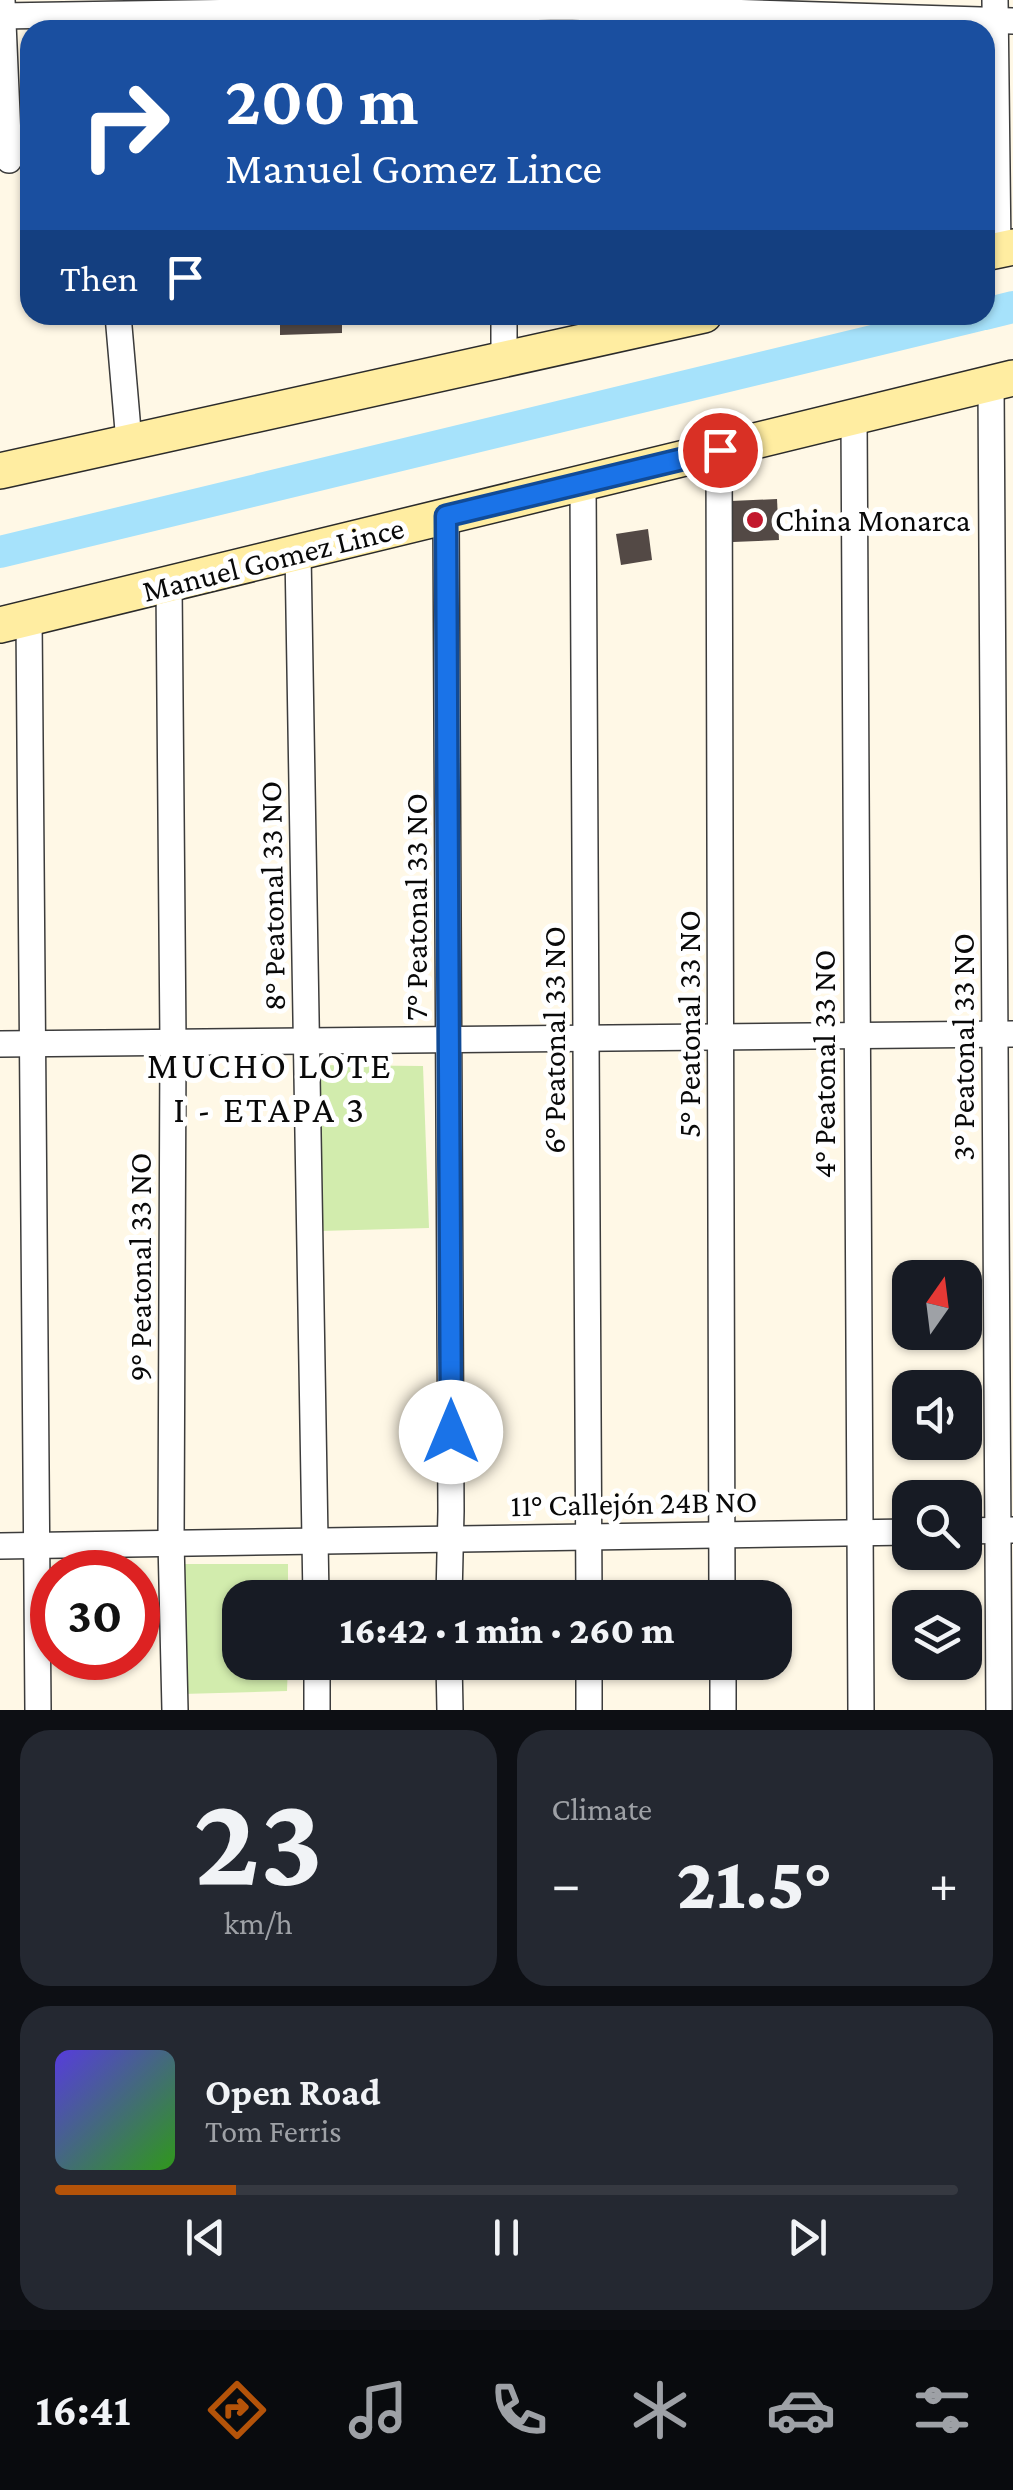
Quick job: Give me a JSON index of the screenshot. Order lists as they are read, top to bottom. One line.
{"streets":{"main road":["Manuel Gomez Lince"],"street":["8° Peatonal 33 NO","7° Peatonal 33 NO","5° Peatonal 33 NO","6° Peatonal 33 NO","3° Peatonal 33 NO","4° Peatonal 33 NO","9° Peatonal 33 NO","11° Callejón 24B NO"]},"crossings":[["Manuel Gomez Lince","8° Peatonal 33 NO"],["Manuel Gomez Lince","7° Peatonal 33 NO"],["Manuel Gomez Lince","5° Peatonal 33 NO"],["Manuel Gomez Lince","6° Peatonal 33 NO"],["Manuel Gomez Lince","3° Peatonal 33 NO"],["Manuel Gomez Lince","4° Peatonal 33 NO"],["Manuel Gomez Lince","9° Peatonal 33 NO"],["8° Peatonal 33 NO","11° Callejón 24B NO"],["7° Peatonal 33 NO","11° Callejón 24B NO"],["5° Peatonal 33 NO","11° Callejón 24B NO"],["6° Peatonal 33 NO","11° Callejón 24B NO"],["4° Peatonal 33 NO","11° Callejón 24B NO"],["9° Peatonal 33 NO","11° Callejón 24B NO"]],"districts":["MUCHO LOTE I - ETAPA 3"],"places":["China Monarca"],"north":"top","page":{"turn":["200 m","Manuel Gomez Lince"],"then":"Then","limit":"30","trip":"16:42 · 1 min · 260 m","tile":[["23","km/h"],"Climate"],"heat":["−","21.5°","+"],"song":["Open Road","Tom Ferris"],"tabs":"16:41"}}
